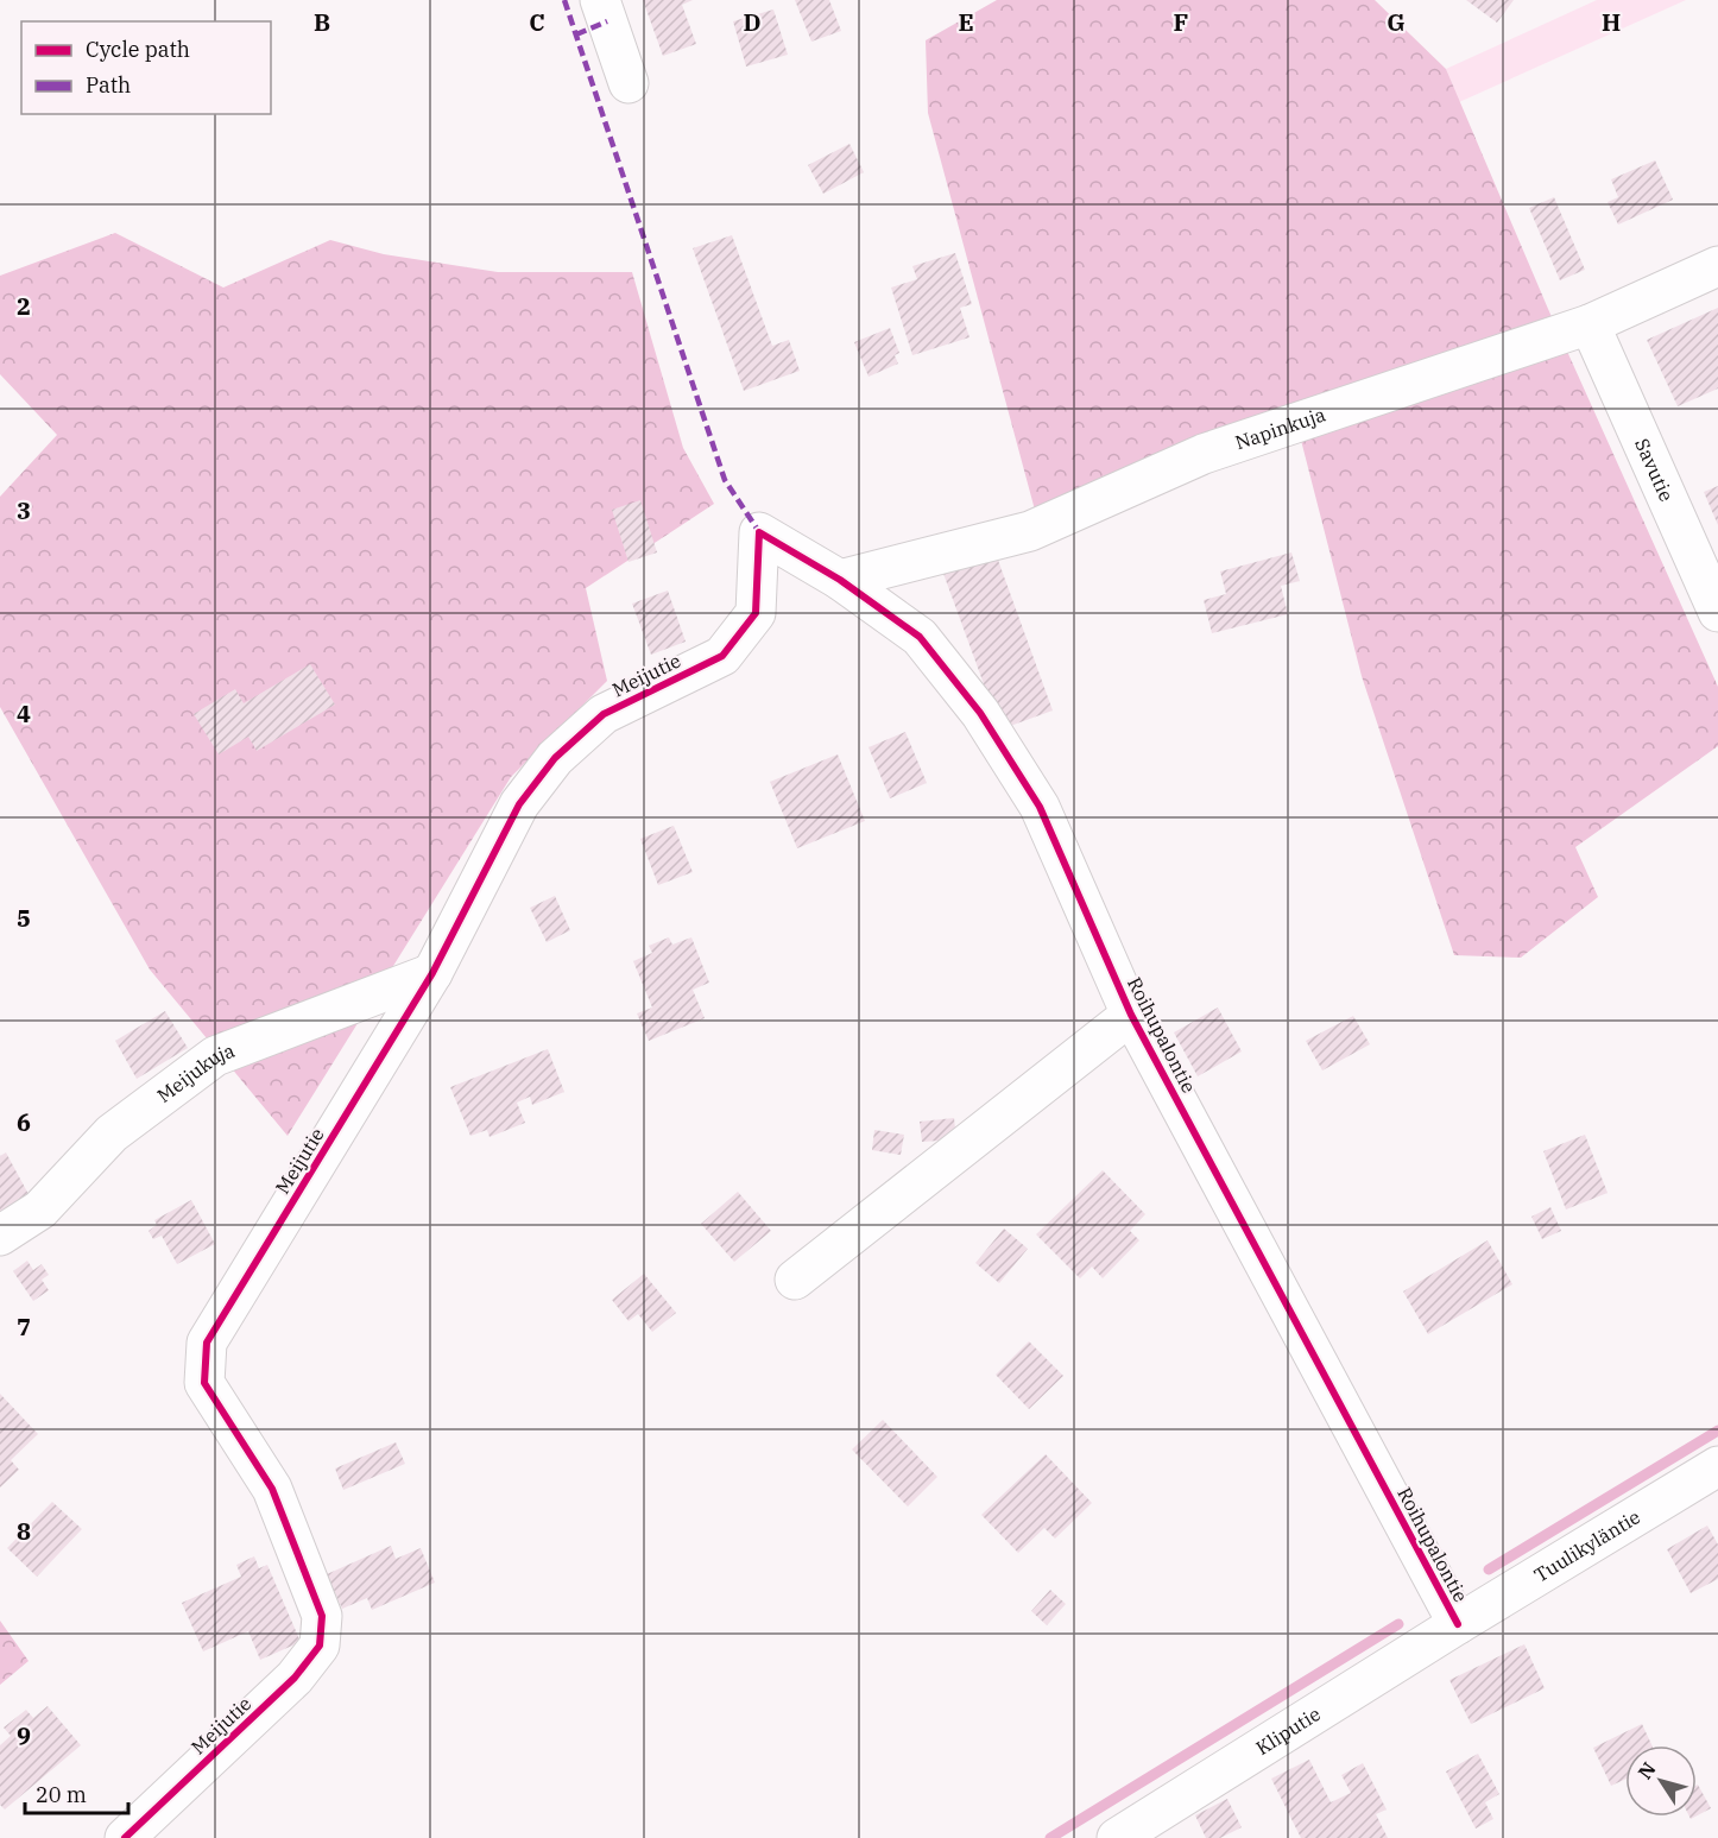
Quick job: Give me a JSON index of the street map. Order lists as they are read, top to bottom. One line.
{"streets":{"street":["Napinkuja","Savutie","Meijutie","Roihupalontie","Meijukuja","Tuulikyläntie","Kliputie"]},"crossings":[["Napinkuja","Savutie"],["Napinkuja","Roihupalontie"],["Meijutie","Roihupalontie"],["Meijutie","Meijukuja"],["Roihupalontie","Tuulikyläntie"],["Roihupalontie","Kliputie"],["Tuulikyläntie","Kliputie"]],"legend":["Cycle path","Path"],"scale_bar":"20 m","north":"top left","grid":{"columns":["B","C","D","E","F","G","H"],"rows":["2","3","4","5","6","7","8","9"]}}
